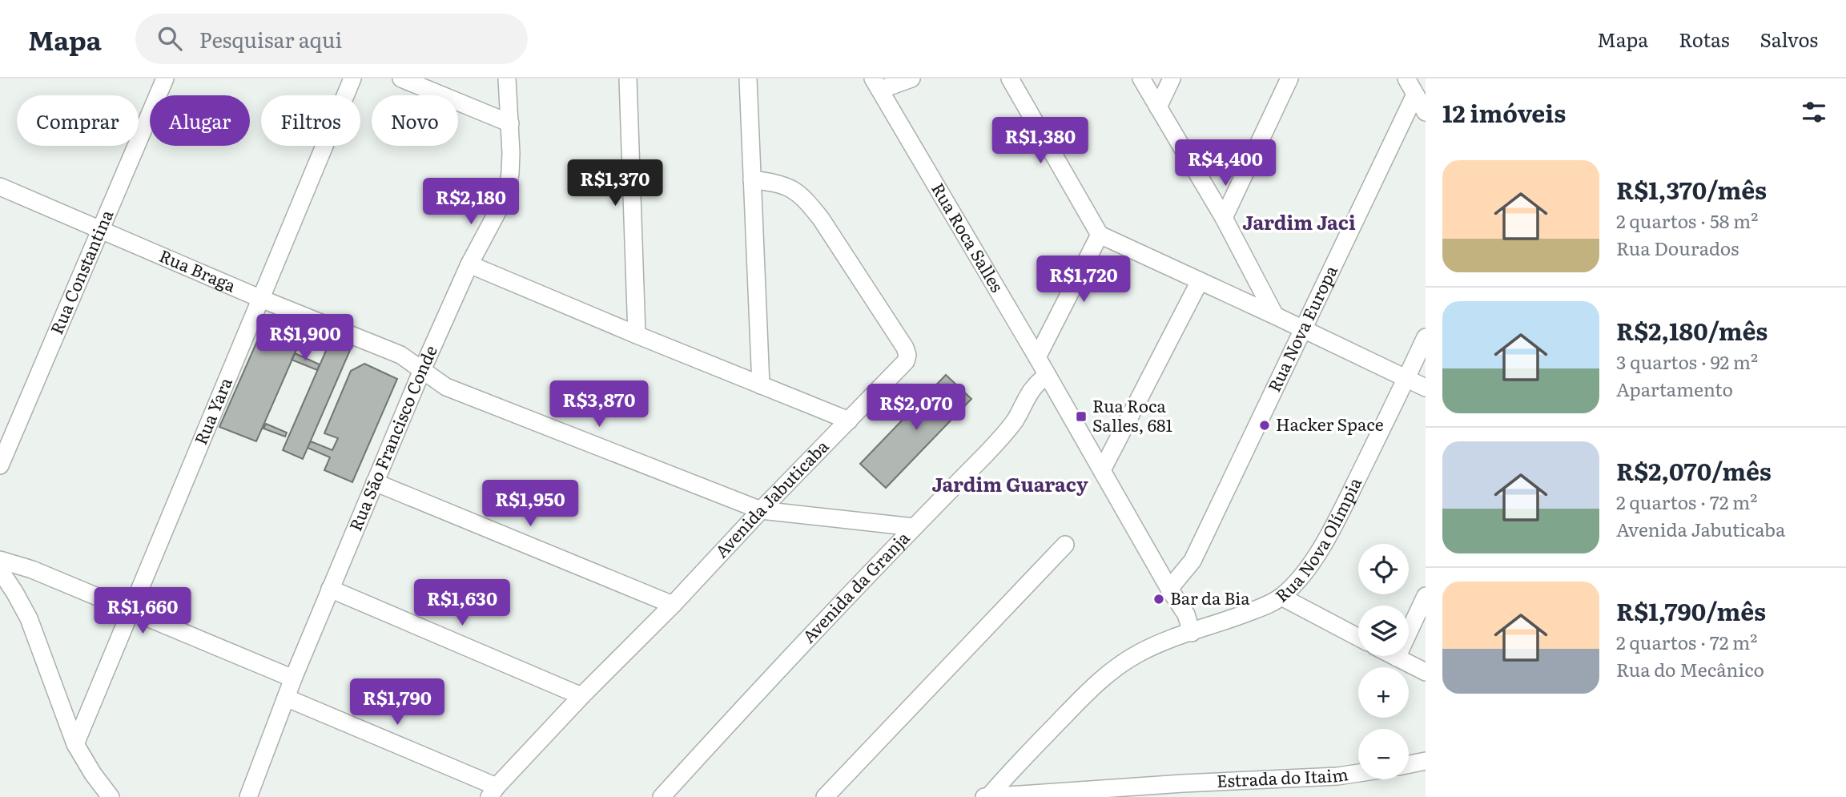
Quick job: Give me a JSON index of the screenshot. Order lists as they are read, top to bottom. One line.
{"streets":{"street":["Rua Roca Salles","Rua Braga","Rua Constantina","Rua Nova Europa","Rua Yara","Rua São Francisco Conde","Avenida Jabuticaba","Rua Nova Olímpia","Avenida da Granja","Estrada do Itaim"]},"crossings":[["Rua Roca Salles","Rua Nova Europa"],["Rua Roca Salles","Rua Nova Olímpia"],["Rua Roca Salles","Avenida da Granja"],["Rua Braga","Rua Constantina"],["Rua Braga","Rua Yara"],["Rua Braga","Rua São Francisco Conde"],["Rua Braga","Avenida Jabuticaba"],["Rua Braga","Avenida da Granja"],["Rua Nova Olímpia","Estrada do Itaim"]],"districts":["Jardim Jaci","Jardim Guaracy"],"places":{"transit":["Rua Roca Salles, 681"],"other":["Hacker Space","Bar da Bia"]},"page":{"header":"Mapa","search":"Pesquisar aqui","nav":["Mapa","Rotas","Salvos"],"heading":"12 imóveis","chip":["Comprar","Alugar","Filtros","Novo"],"price":["R$1,380","R$4,400","R$1,370","R$2,180","R$1,720","R$1,900","R$3,870","R$2,070","R$1,950","R$1,630","R$1,660","R$1,790"],"list":[{"name":"R$1,370/mês","note":"2 quartos · 58 m² · Rua Dourados"},{"name":"R$2,180/mês","note":"3 quartos · 92 m² · Apartamento"},{"name":"R$2,070/mês","note":"2 quartos · 72 m² · Avenida Jabuticaba"},{"name":"R$1,790/mês","note":"2 quartos · 72 m² · Rua do Mecânico"}],"map_buttons":["+","−"]}}
